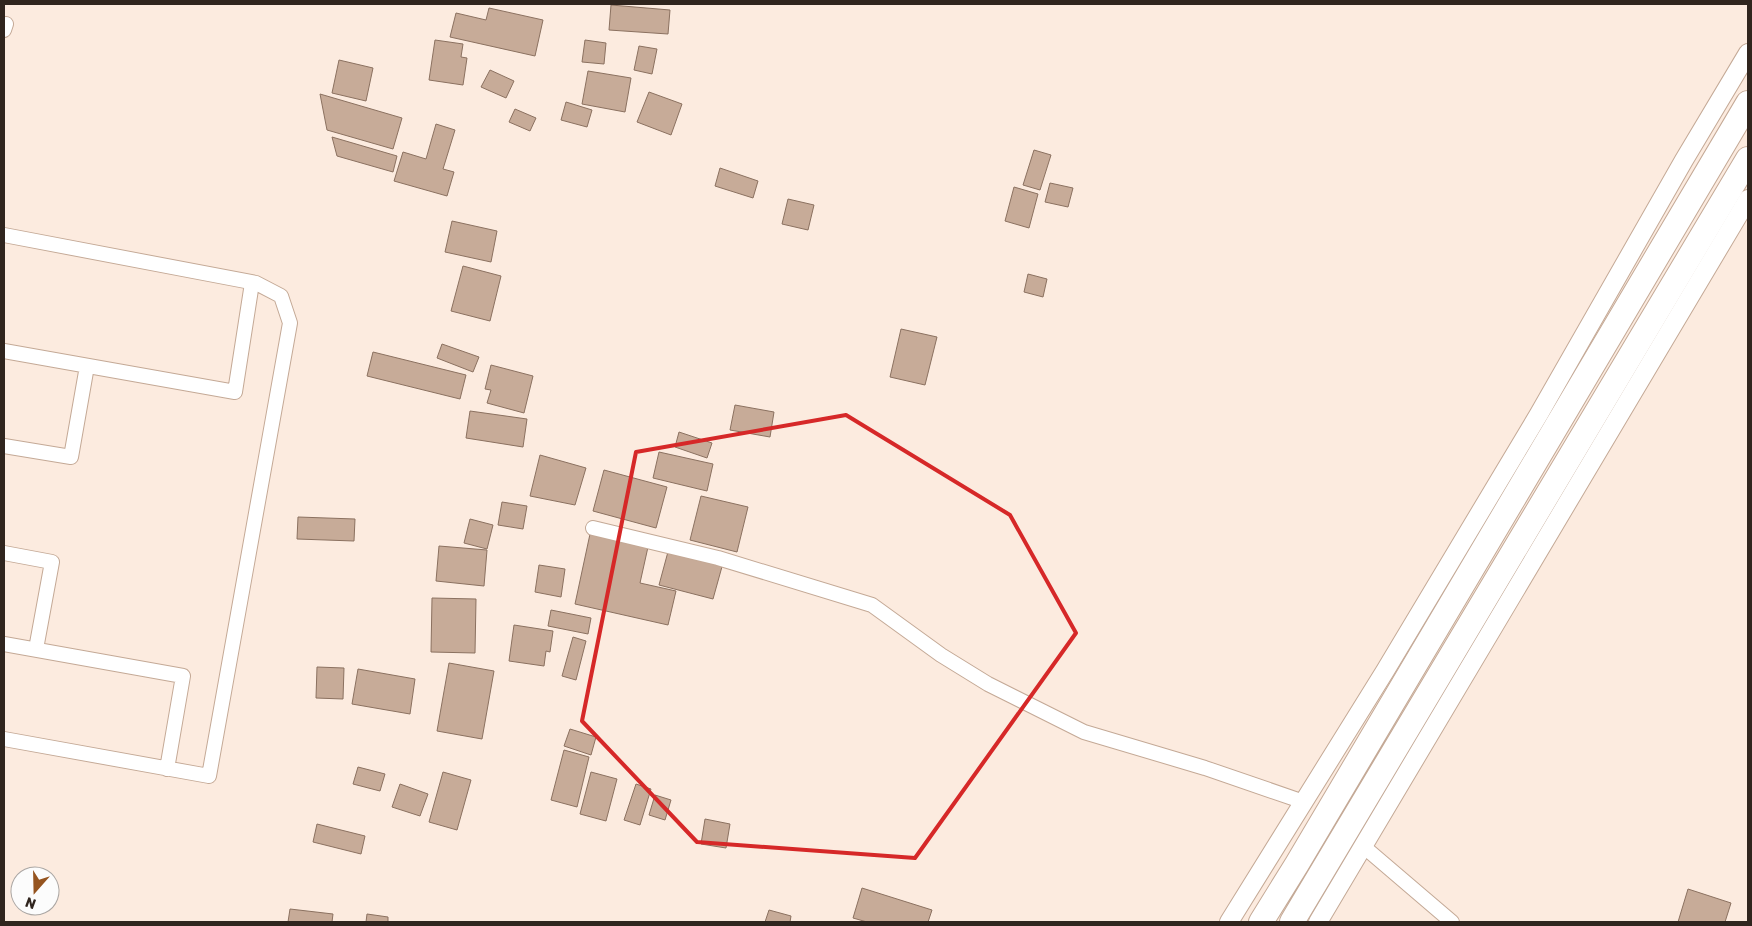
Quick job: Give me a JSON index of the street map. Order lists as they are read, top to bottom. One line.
{"north":"bottom"}
